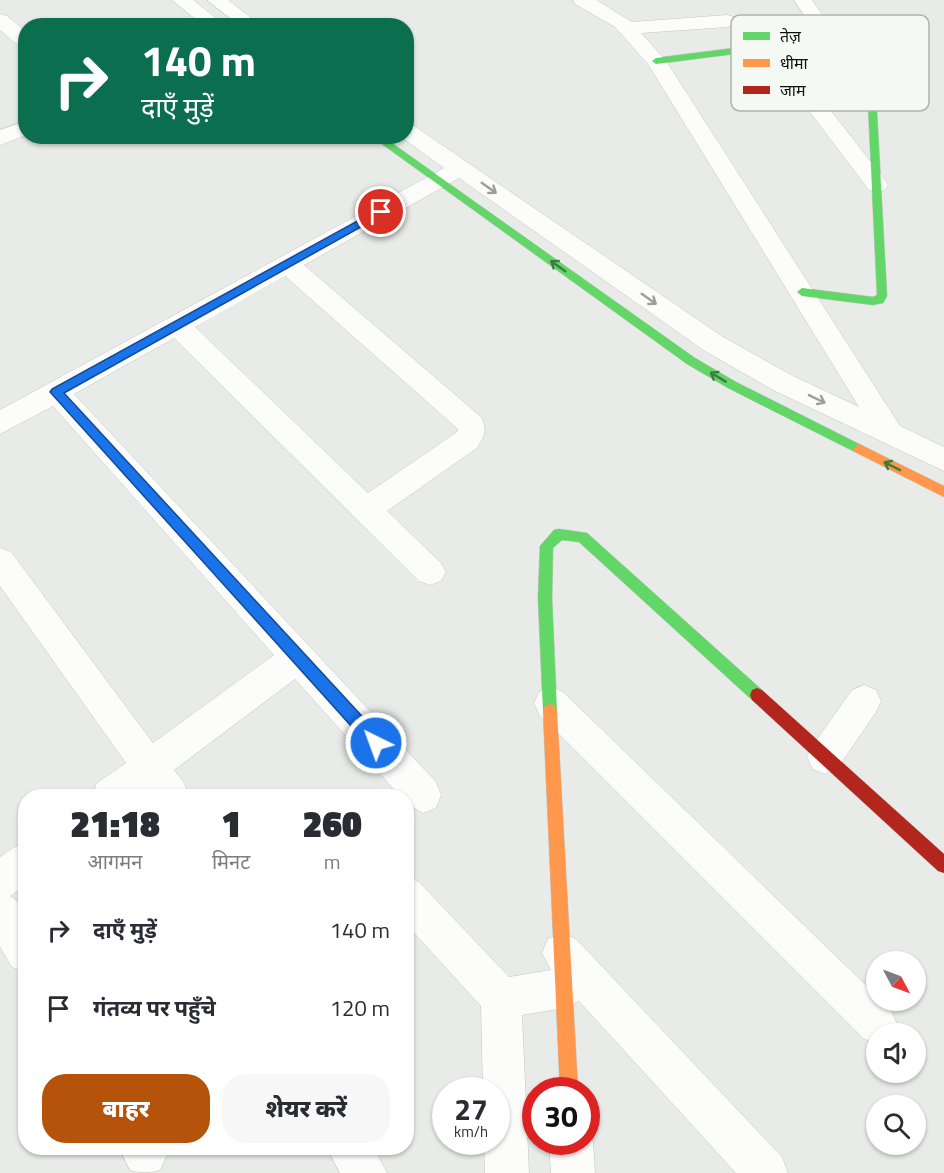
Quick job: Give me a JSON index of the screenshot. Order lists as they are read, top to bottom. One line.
{"legend":["तेज़","धीमा","जाम"],"north":"bottom right","page":{"turn":["140 m","दाएँ मुड़ें"],"eta":["21:18","आगमन","1","मिनट","260","m"],"list":[{"name":"दाएँ मुड़ें","value":"140 m"},{"name":"गंतव्य पर पहुँचे","value":"120 m"}],"buttons":["बाहर","शेयर करें"],"speed":"27 km/h","limit":"30"}}
